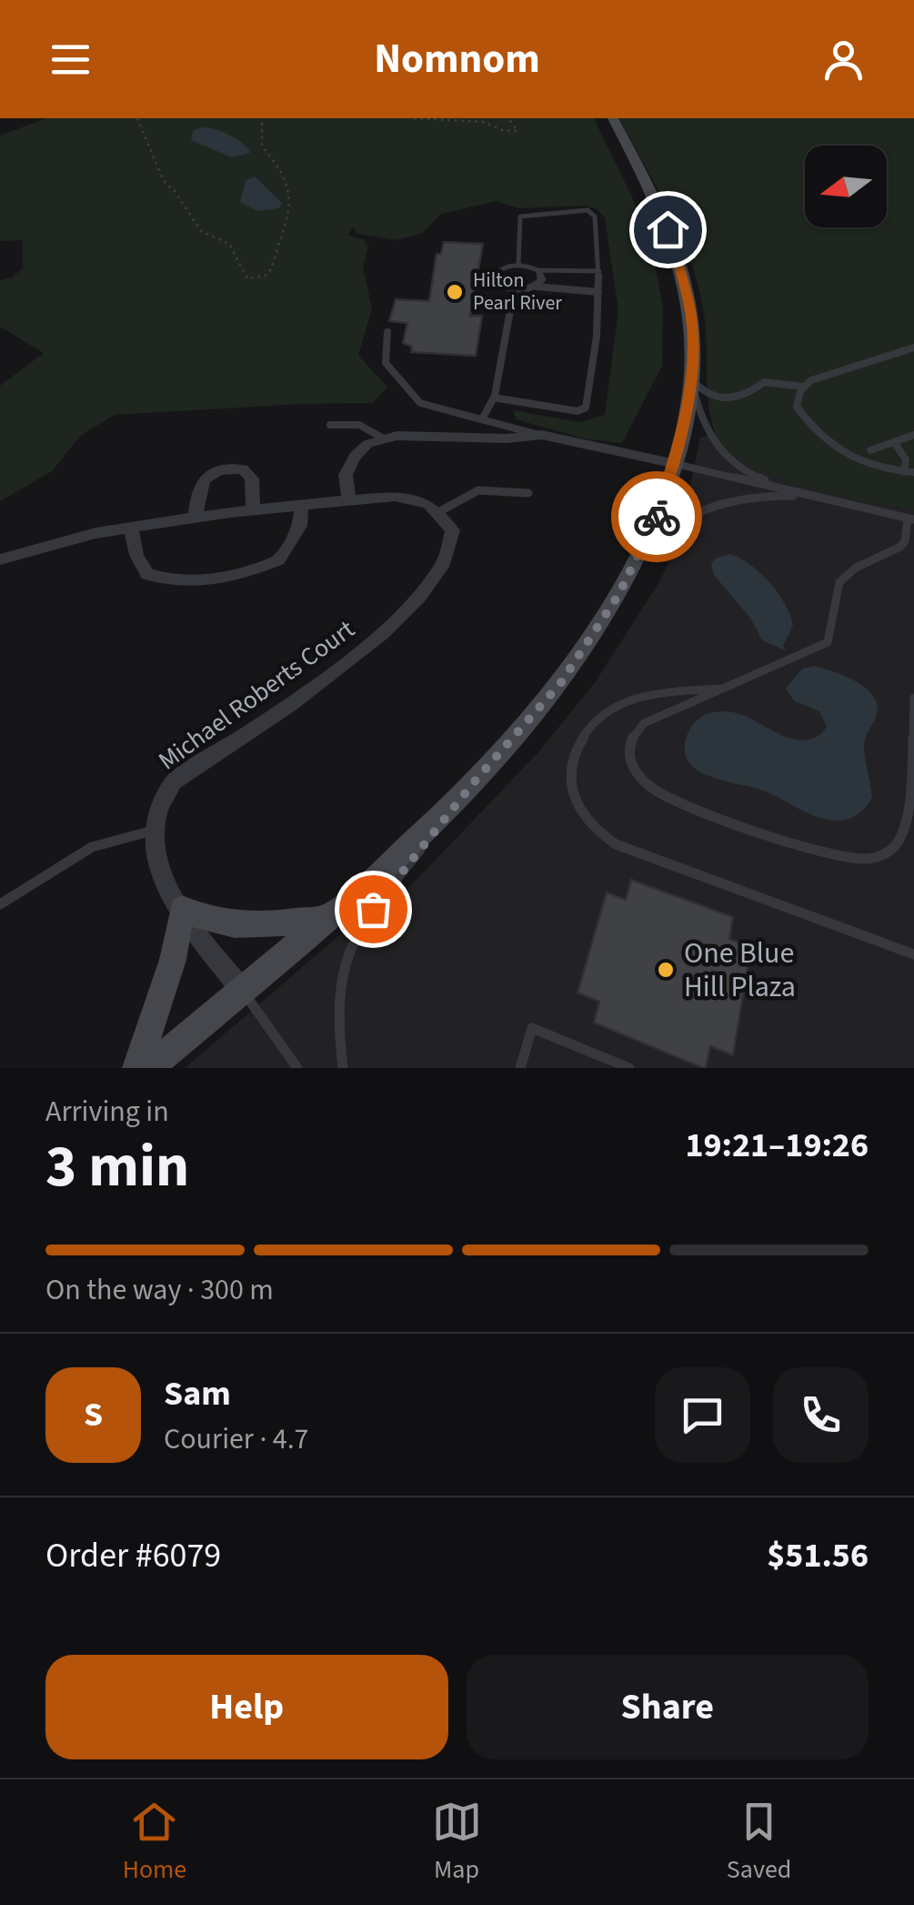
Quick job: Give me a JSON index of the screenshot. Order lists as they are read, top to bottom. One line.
{"streets":{"street":["Michael Roberts Court"]},"places":["Hilton Pearl River","One Blue Hill Plaza"],"north":"left","page":{"header":"Nomnom","heading":["3 min","Arriving in","19:21–19:26"],"panel":["Sam","Courier · 4.7","Order #6079","$51.56"],"bar":"On the way · 300 m","round":"S","buttons":["Help","Share"],"tabs":["Home","Map","Saved"]}}
